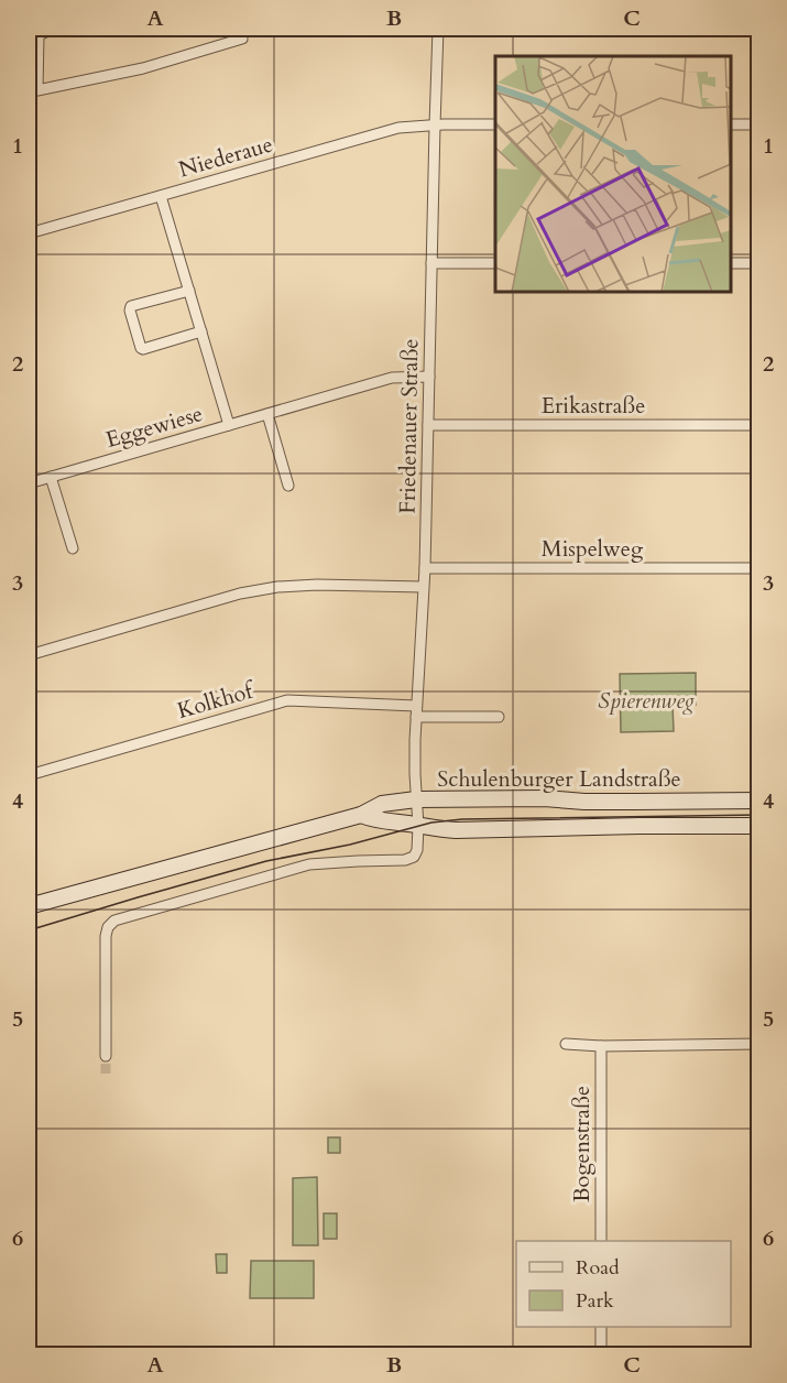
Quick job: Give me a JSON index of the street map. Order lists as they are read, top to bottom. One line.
{"streets":{"main road":["Schulenburger Landstraße"],"street":["Niederaue","Erikastraße","Eggewiese","Friedenauer Straße","Mispelweg","Kolkhof","Bogenstraße"]},"crossings":[["Niederaue","Friedenauer Straße"],["Erikastraße","Friedenauer Straße"],["Eggewiese","Friedenauer Straße"],["Friedenauer Straße","Mispelweg"],["Friedenauer Straße","Kolkhof"],["Friedenauer Straße","Schulenburger Landstraße"]],"parks":["Spierenweg"],"legend":["Road","Park"],"grid":{"columns":["A","B","C"],"rows":["1","2","3","4","5","6"]}}
